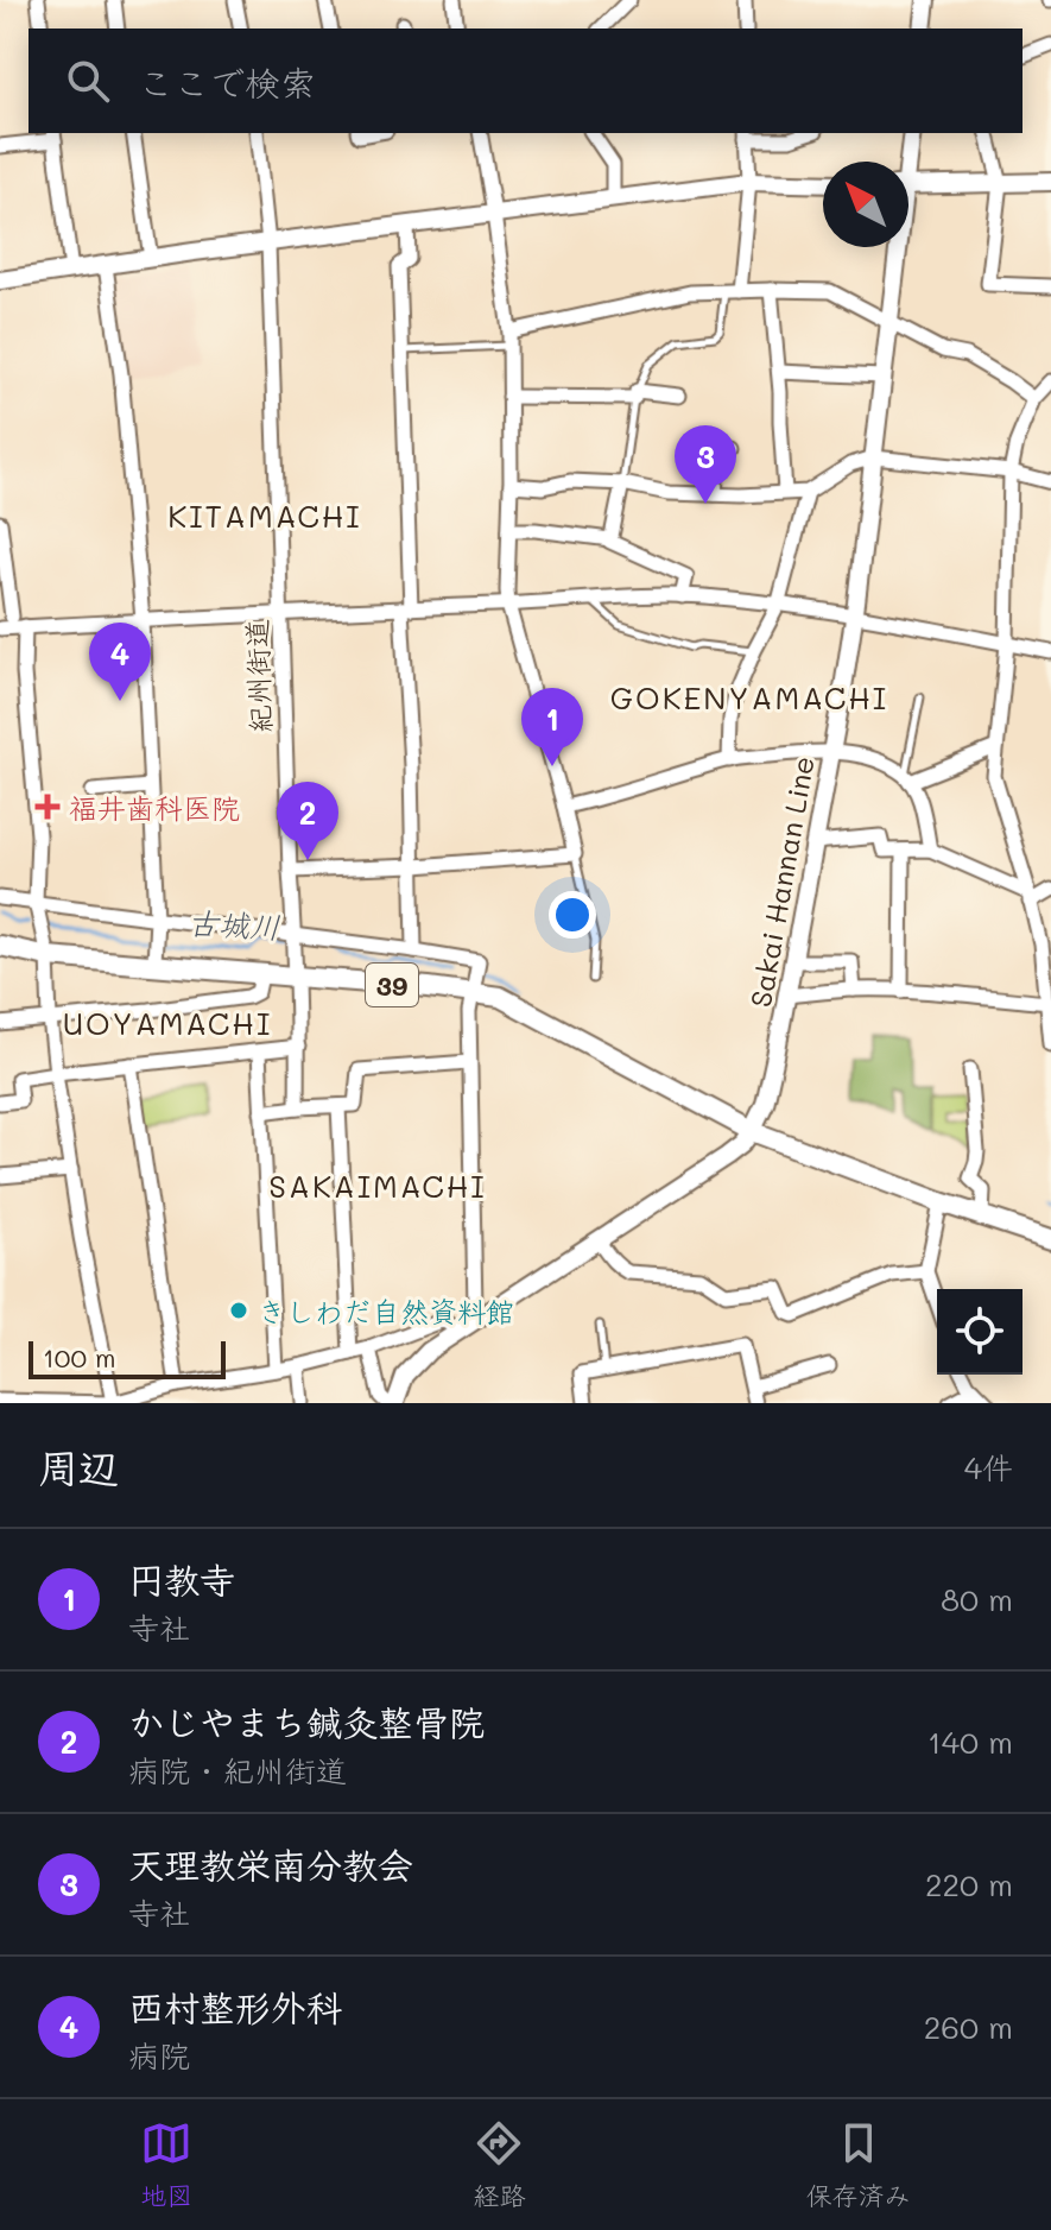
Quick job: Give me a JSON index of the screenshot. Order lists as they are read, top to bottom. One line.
{"streets":{"main road":["Sakai Hannan Line","39"],"street":["紀州街道"]},"crossings":[["紀州街道","39"],["Sakai Hannan Line","39"]],"districts":["KITAMACHI","GOKENYAMACHI","UOYAMACHI","SAKAIMACHI"],"water":["古城川"],"places":{"health":["福井歯科医院"],"other":["きしわだ自然資料館"]},"scale_bar":"100 m","north":"top left","page":{"search":"ここで検索","pins":["3","4","1","2"],"scale":"100 m","heading":["周辺","4件"],"list":[{"mark":"1","name":"円教寺","note":"寺社","value":"80 m"},{"mark":"2","name":"かじやまち鍼灸整骨院","note":"病院 · 紀州街道","value":"140 m"},{"mark":"3","name":"天理教栄南分教会","note":"寺社","value":"220 m"},{"mark":"4","name":"西村整形外科","note":"病院","value":"260 m"}],"nav":["地図","経路","保存済み"]}}
